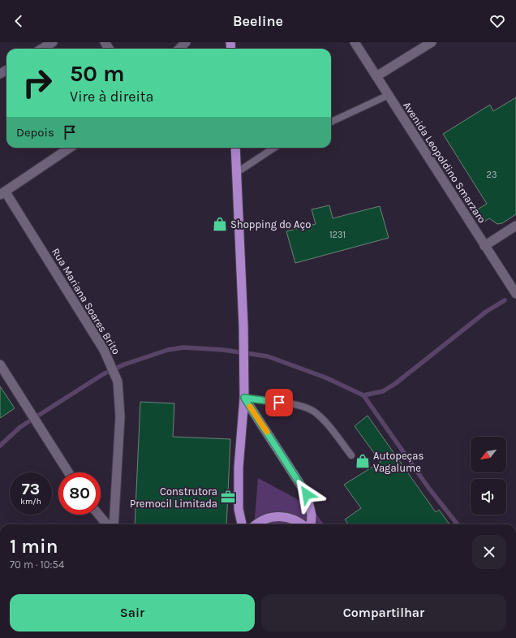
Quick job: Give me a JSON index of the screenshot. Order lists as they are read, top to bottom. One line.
{"streets":{"street":["Avenida Leopoldino Smarzaro","Rua Mariana Soares Brito"]},"places":{"shop":["Shopping do Aço","Autopeças Vagalume"],"office":["Construtora Premocil Limitada"]},"house_numbers":["23","1231"],"north":"bottom left","page":{"header":"Beeline","turn":["50 m","Vire à direita"],"then":"Depois","speed":"73 km/h","limit":"80","heading":["1 min","70 m · 10:54"],"buttons":["Sair","Compartilhar"]}}
